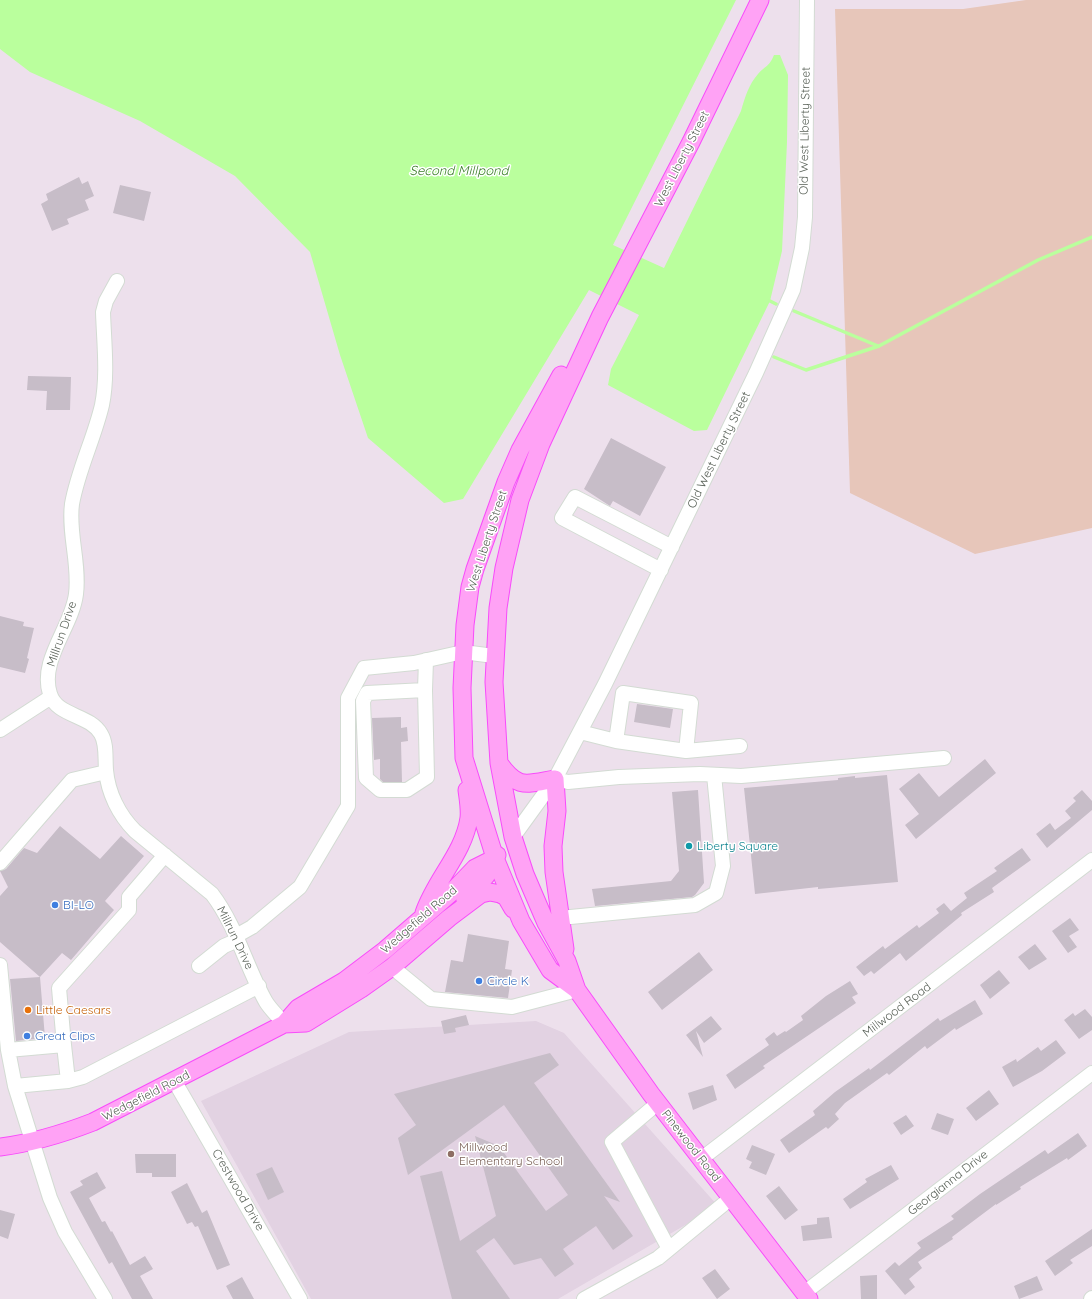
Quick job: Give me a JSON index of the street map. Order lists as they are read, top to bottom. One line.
{"streets":{"main road":["Old West Liberty Street","West Liberty Street","Wedgefield Road","Pinewood Road"],"street":["Millrun Drive","Millwood Road","Georgianna Drive","Crestwood Drive"]},"crossings":[["Old West Liberty Street","West Liberty Street"],["Old West Liberty Street","Wedgefield Road"],["Old West Liberty Street","Pinewood Road"],["West Liberty Street","Wedgefield Road"],["West Liberty Street","Pinewood Road"],["Millrun Drive","Wedgefield Road"],["Wedgefield Road","Pinewood Road"],["Wedgefield Road","Crestwood Drive"],["Millwood Road","Pinewood Road"],["Pinewood Road","Georgianna Drive"]],"water":["Second Millpond"],"places":["Liberty Square","BI-LO","Circle K","Little Caesars","Great Clips","Millwood Elementary School"]}
